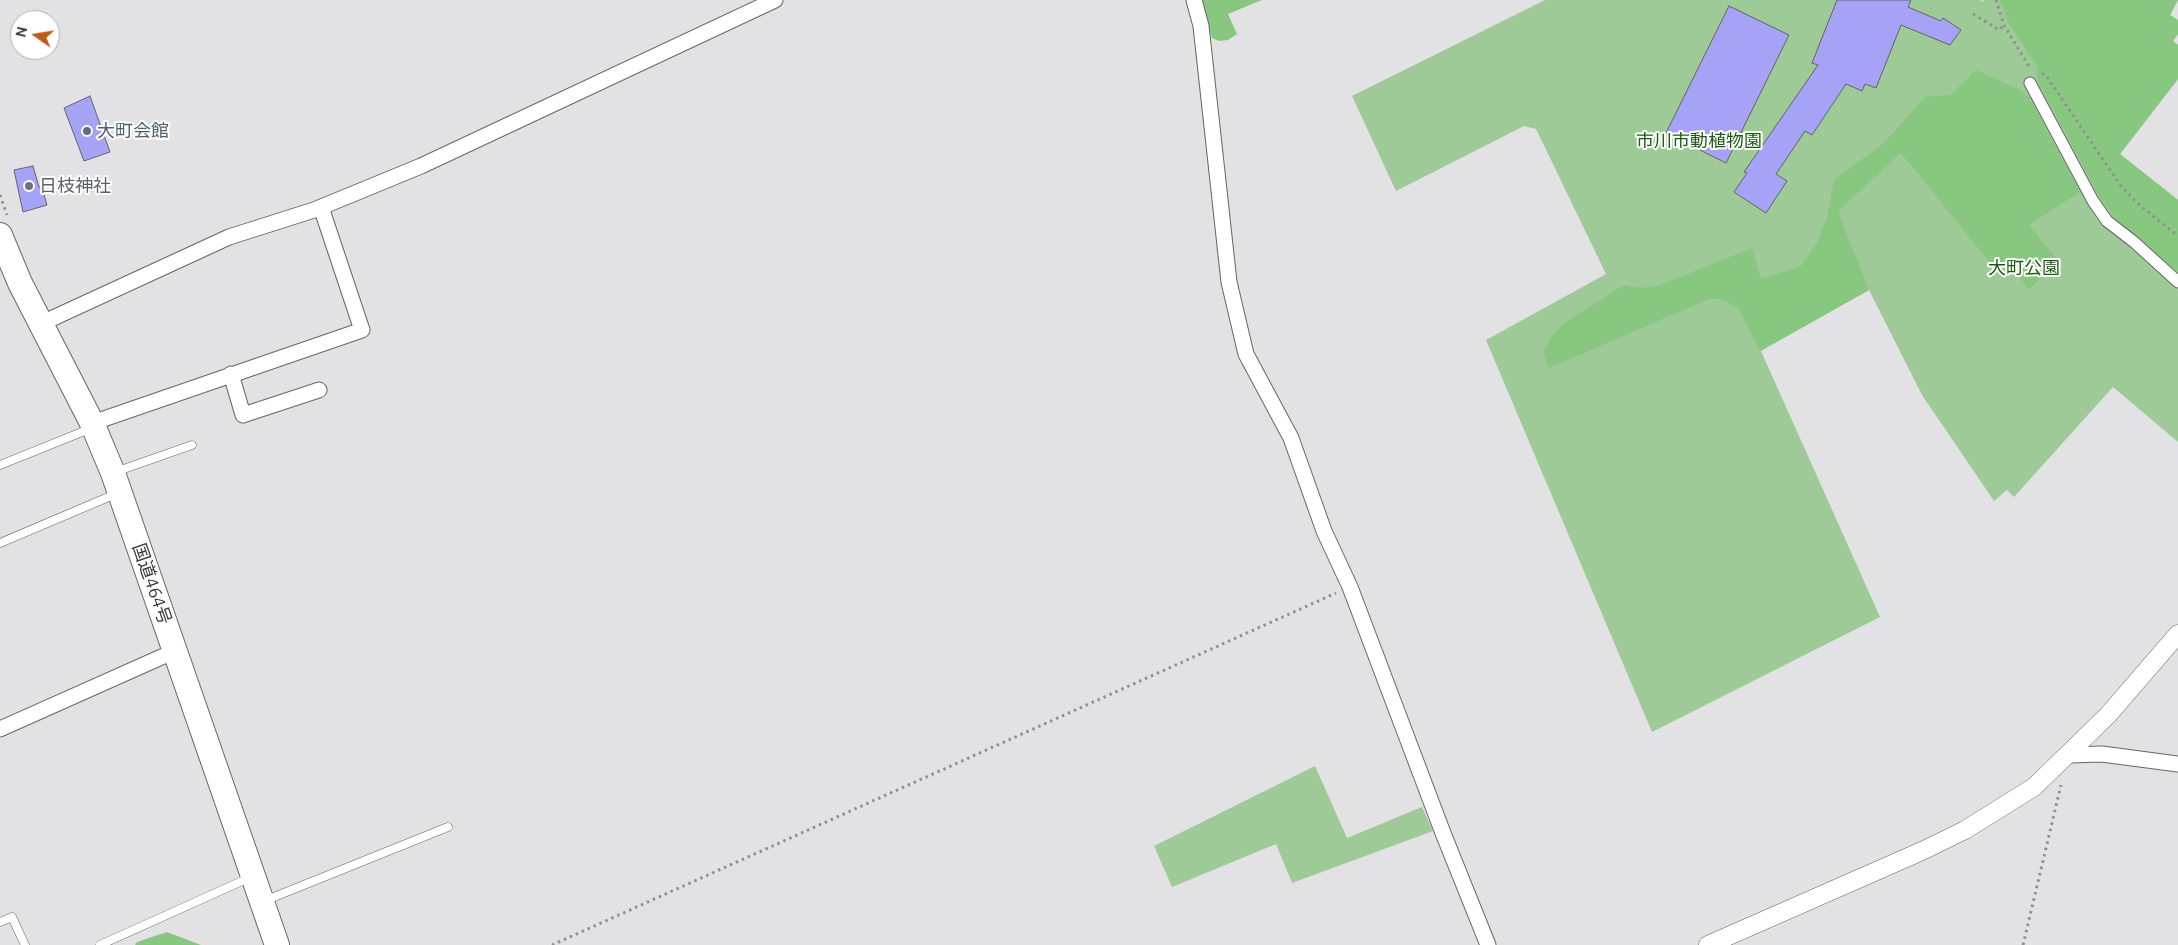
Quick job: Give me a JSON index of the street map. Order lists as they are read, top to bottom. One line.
{"streets":{"highway":["国道464号"]},"parks":["市川市動植物園","大町公園"],"places":["大町会館","日枝神社"],"north":"left"}
